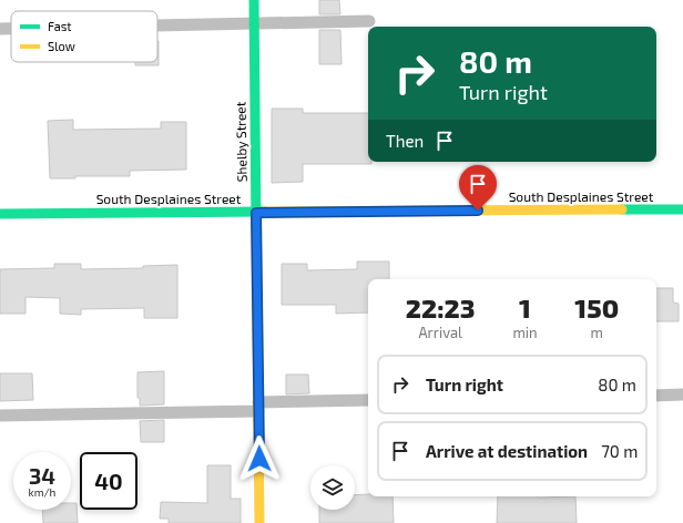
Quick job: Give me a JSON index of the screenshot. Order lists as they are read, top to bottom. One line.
{"streets":{"street":["Shelby Street","South Desplaines Street"]},"crossings":[["Shelby Street","South Desplaines Street"]],"legend":["Fast","Slow"],"page":{"turn":["80 m","Turn right"],"then":"Then","eta":["22:23","Arrival","1","min","150","m"],"list":[{"name":"Turn right","value":"80 m"},{"name":"Arrive at destination","value":"70 m"}],"speed":"34 km/h","limit":"40"}}
